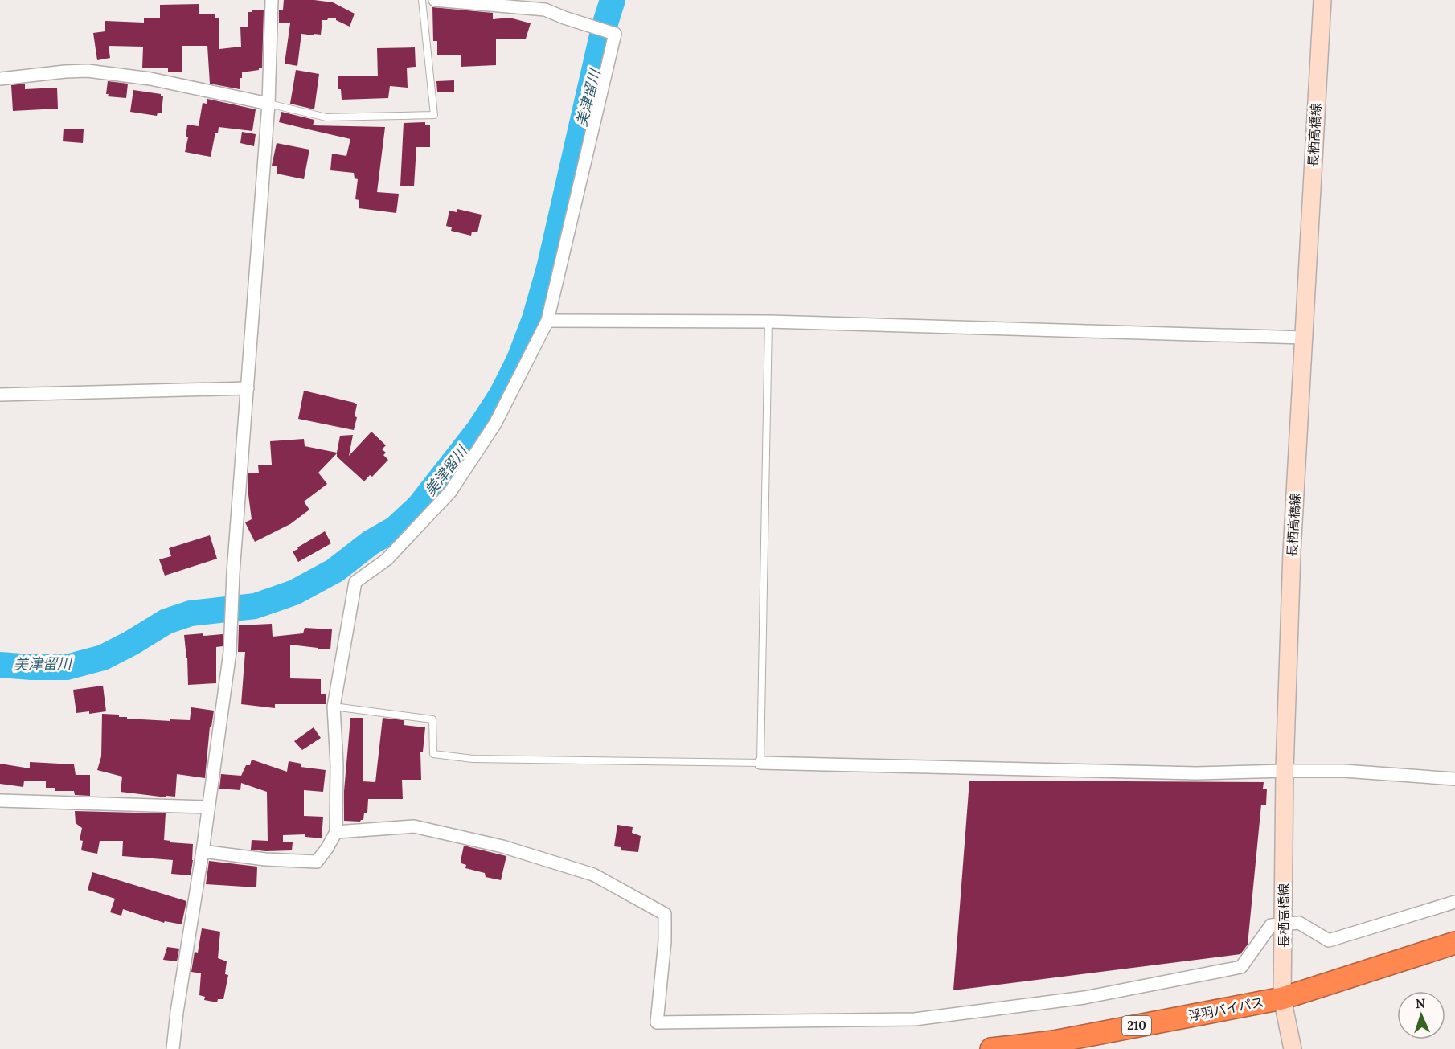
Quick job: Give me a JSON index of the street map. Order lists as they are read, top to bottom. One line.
{"streets":{"highway":["浮羽バイパス","210"],"main road":["長栖高橋線"]},"crossings":[["長栖高橋線","浮羽バイパス"]],"water":["美津留川"],"north":"top"}
